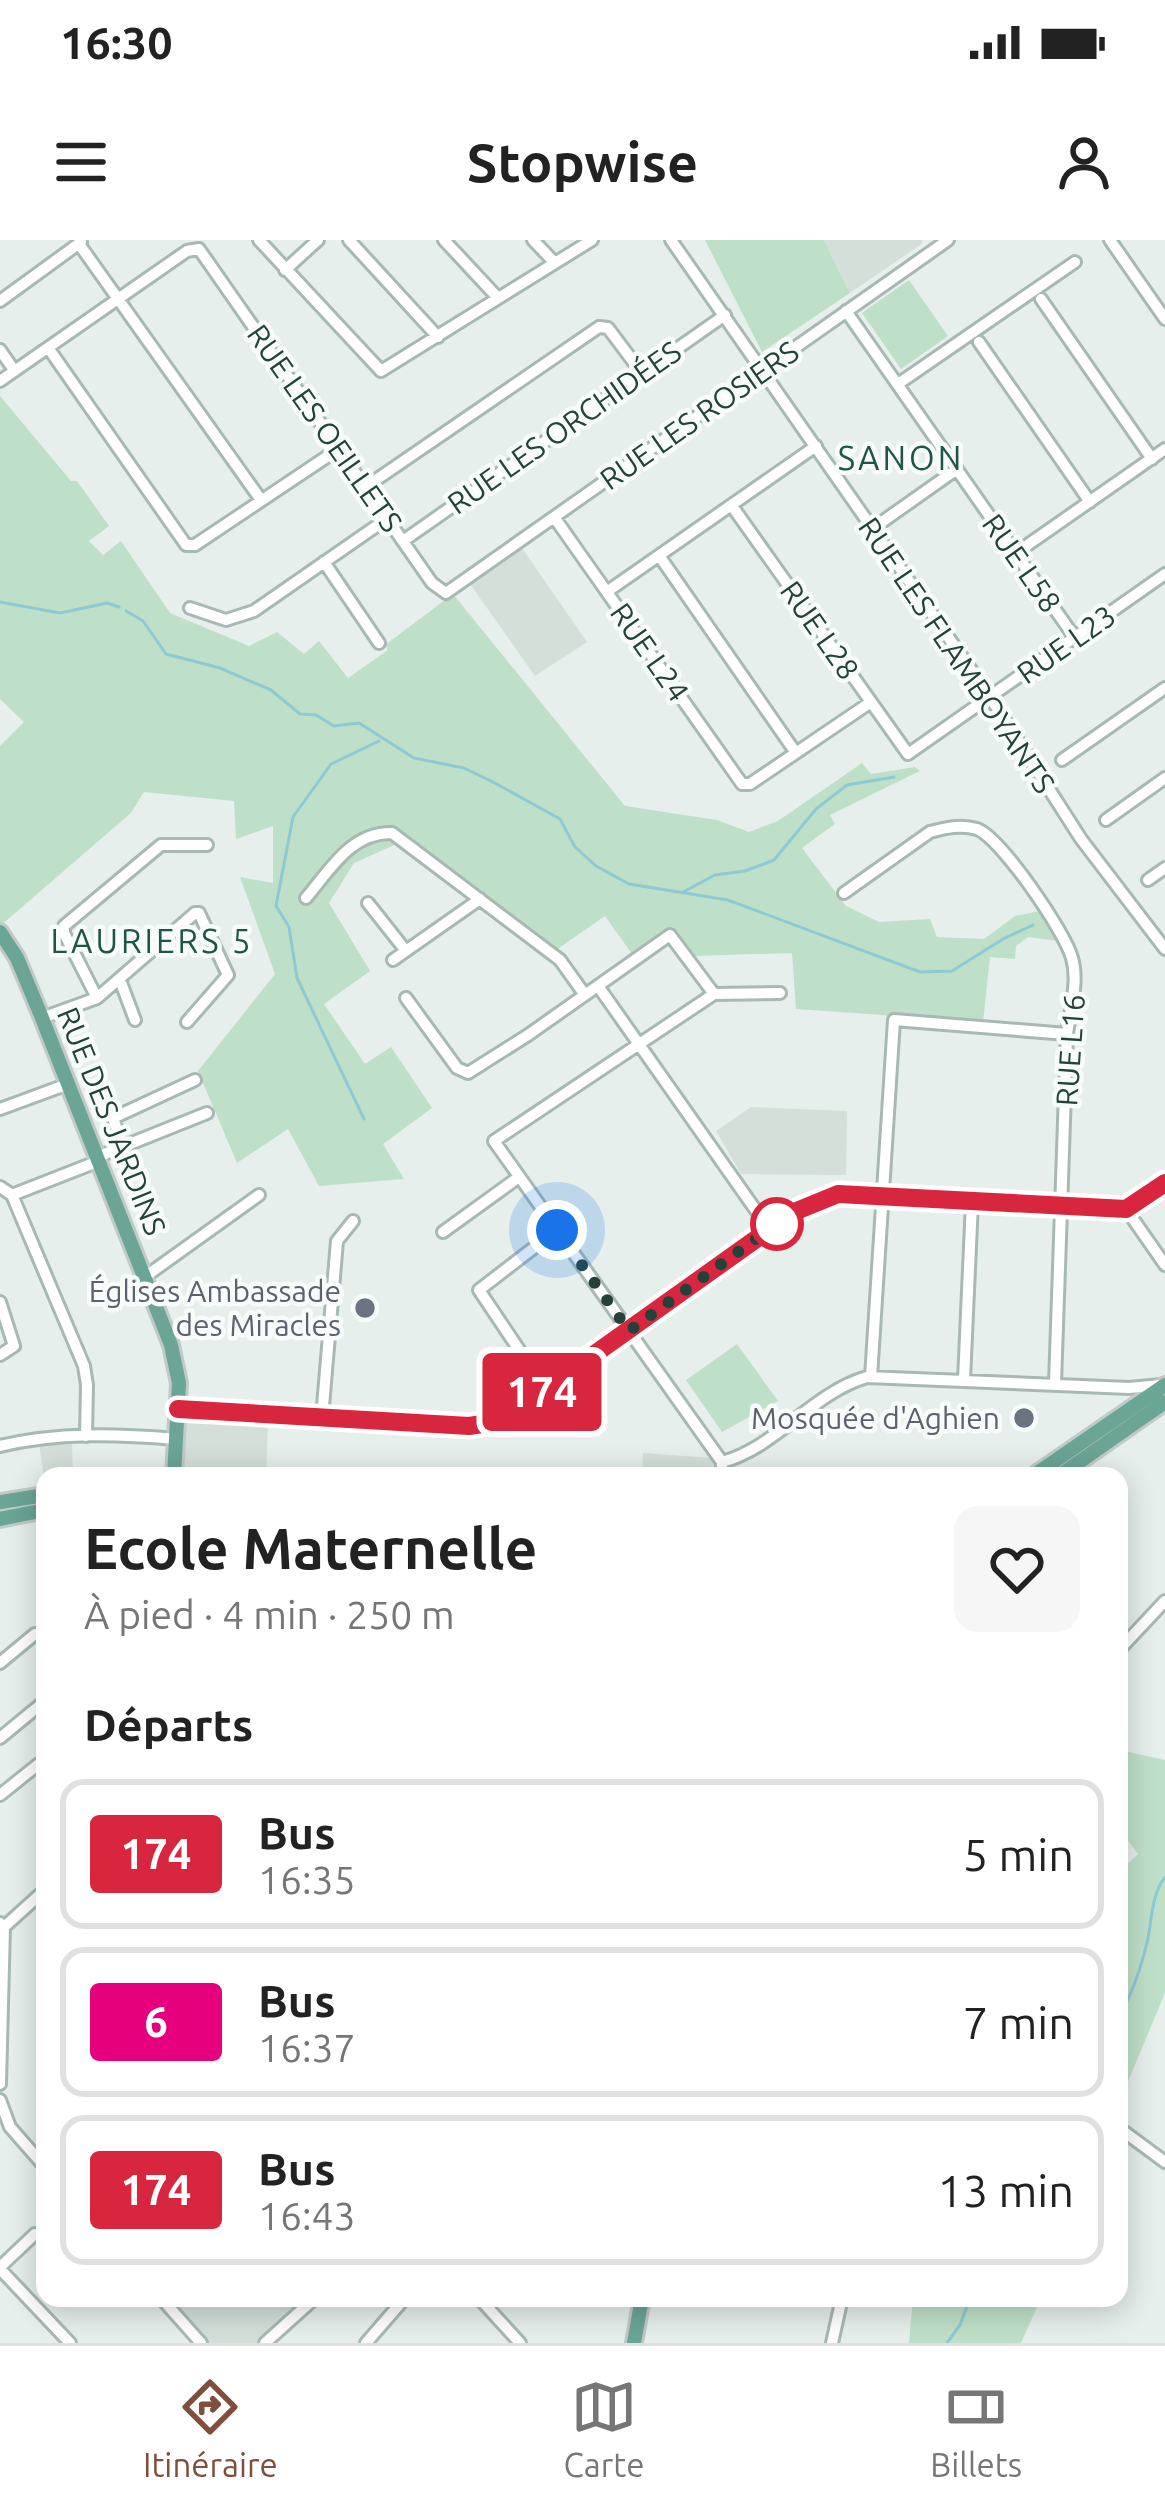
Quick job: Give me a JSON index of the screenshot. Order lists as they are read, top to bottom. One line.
{"streets":{"main road":["RUE DES JARDINS"],"street":["RUE LES ROSIERS","RUE LES ORCHIDÉES","RUE LES OEILLETS","RUE L58","RUE L28","RUE L23","RUE L24","RUE LES FLAMBOYANTS","RUE L16"]},"crossings":[["RUE LES ROSIERS","RUE LES OEILLETS"],["RUE LES ROSIERS","RUE L58"],["RUE LES ROSIERS","RUE L24"],["RUE LES ROSIERS","RUE LES FLAMBOYANTS"],["RUE LES ORCHIDÉES","RUE LES OEILLETS"],["RUE LES ORCHIDÉES","RUE LES FLAMBOYANTS"],["RUE L58","RUE L23"],["RUE L28","RUE L23"],["RUE L23","RUE LES FLAMBOYANTS"]],"districts":["SANON","LAURIERS 5"],"places":["Églises Ambassade des Miracles","Mosquée d'Aghien"],"lines":["bus line 174"],"page":{"status":"16:30","header":"Stopwise","on_map":"174","heading":[["Ecole Maternelle","À pied · 4 min · 250 m"],"Départs"],"list":[{"mark":"174","name":"Bus","note":"16:35","value":"5 min"},{"mark":"6","name":"Bus","note":"16:37","value":"7 min"},{"mark":"174","name":"Bus","note":"16:43","value":"13 min"}],"tabs":["Itinéraire","Carte","Billets"]}}
